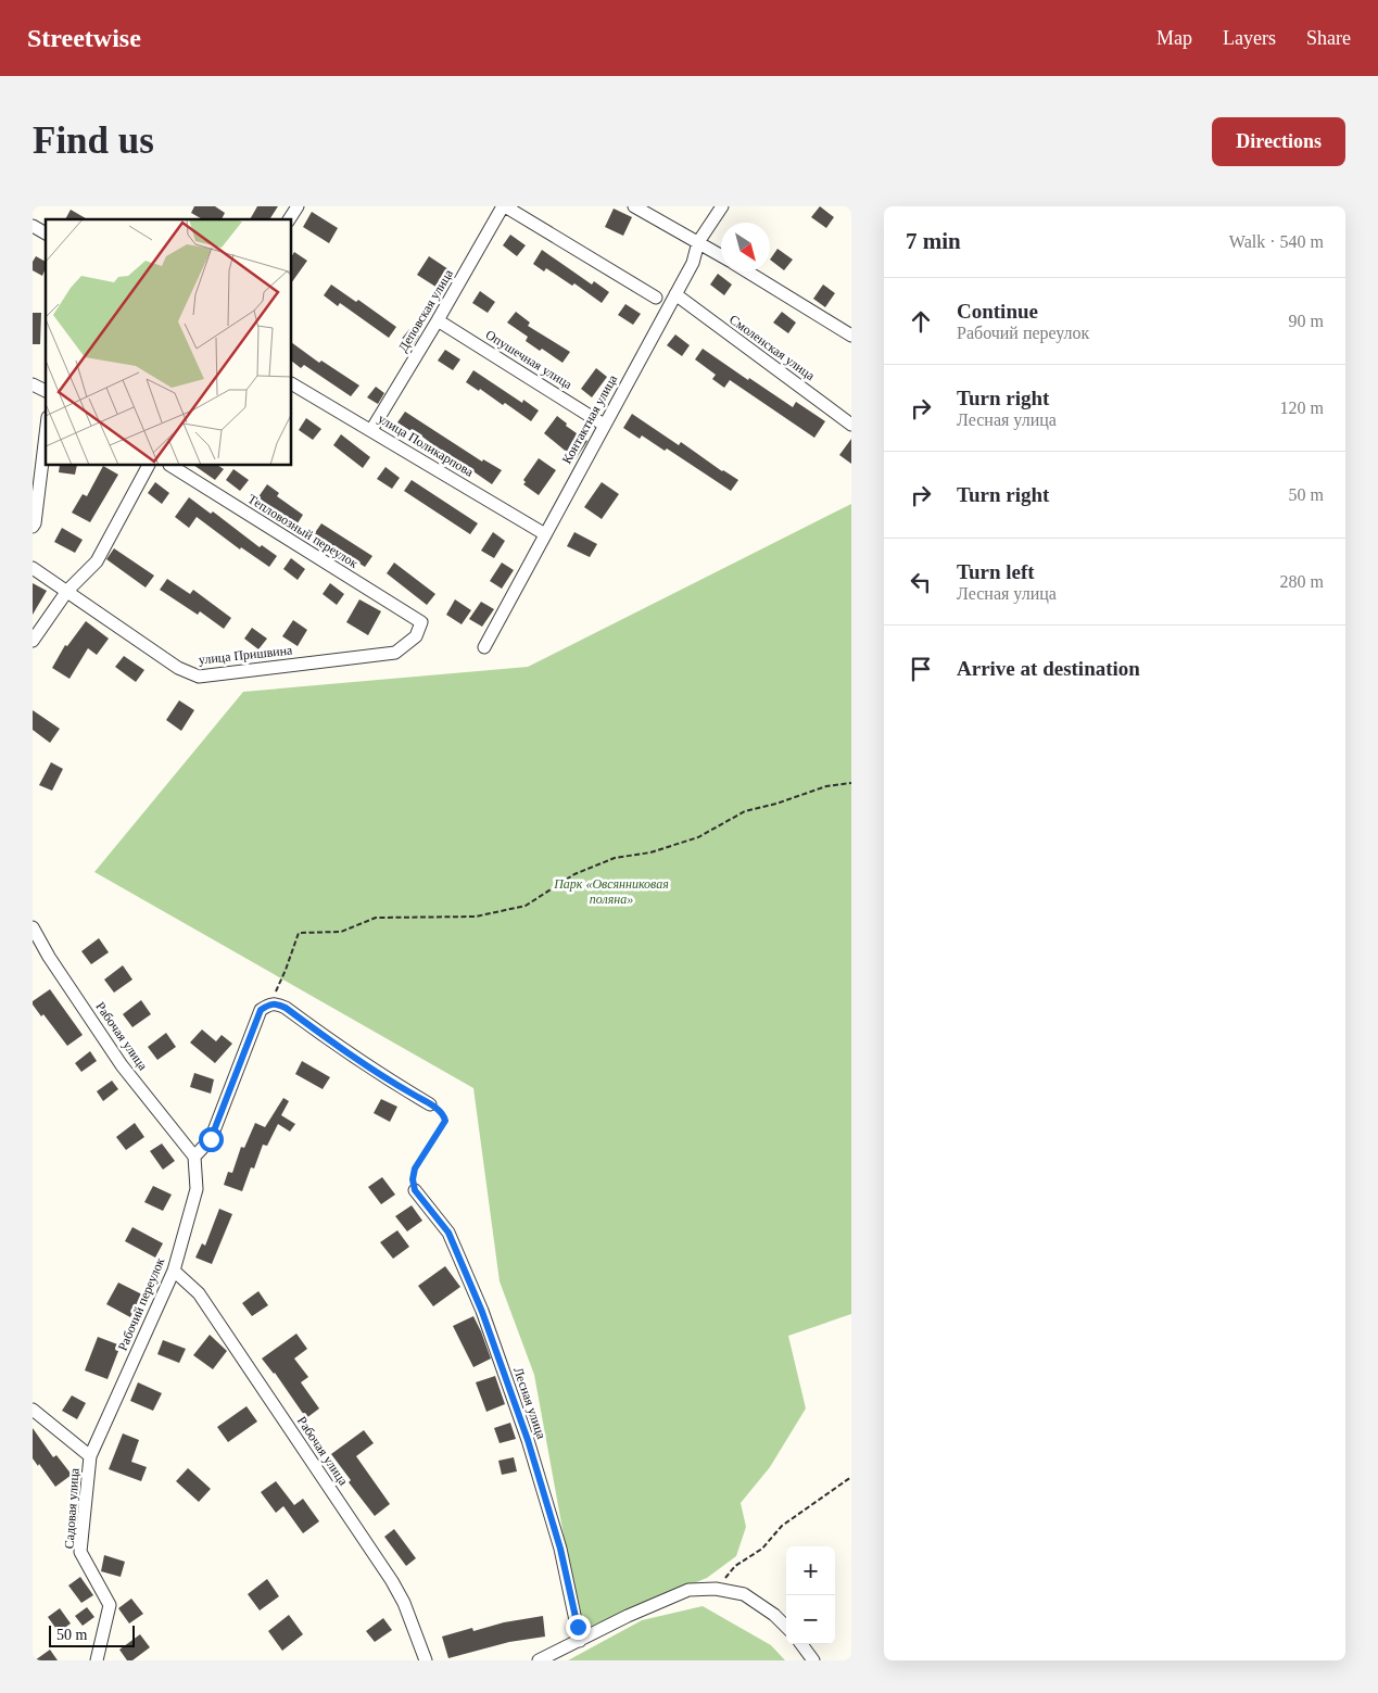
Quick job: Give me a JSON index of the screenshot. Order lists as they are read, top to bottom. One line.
{"streets":{"street":["Деповская улица","Смоленская улица","Опушечная улица","Контактная улица","улица Поликарпова","Тепловозный переулок","улица Пришвина","Рабочая улица","Рабочий переулок","Лесная улица","Садовая улица"]},"crossings":[["Деповская улица","Опушечная улица"],["Деповская улица","улица Поликарпова"],["Смоленская улица","Контактная улица"],["Опушечная улица","Контактная улица"],["Контактная улица","улица Поликарпова"],["Тепловозный переулок","улица Пришвина"],["Рабочая улица","Рабочий переулок"],["Рабочий переулок","Садовая улица"]],"parks":["Парк «Овсянниковая поляна»"],"scale_bar":"50 m","north":"bottom right","page":{"header":"Streetwise","nav":["Map","Layers","Share"],"buttons":"Directions","title":"Find us","heading":["7 min","Walk · 540 m"],"list":[["Continue","Рабочий переулок","90 m"],["Turn right","Лесная улица","120 m"],["Turn right","50 m"],["Turn left","Лесная улица","280 m"],"Arrive at destination"],"map_buttons":["+","−"],"scale":"50 m"}}
